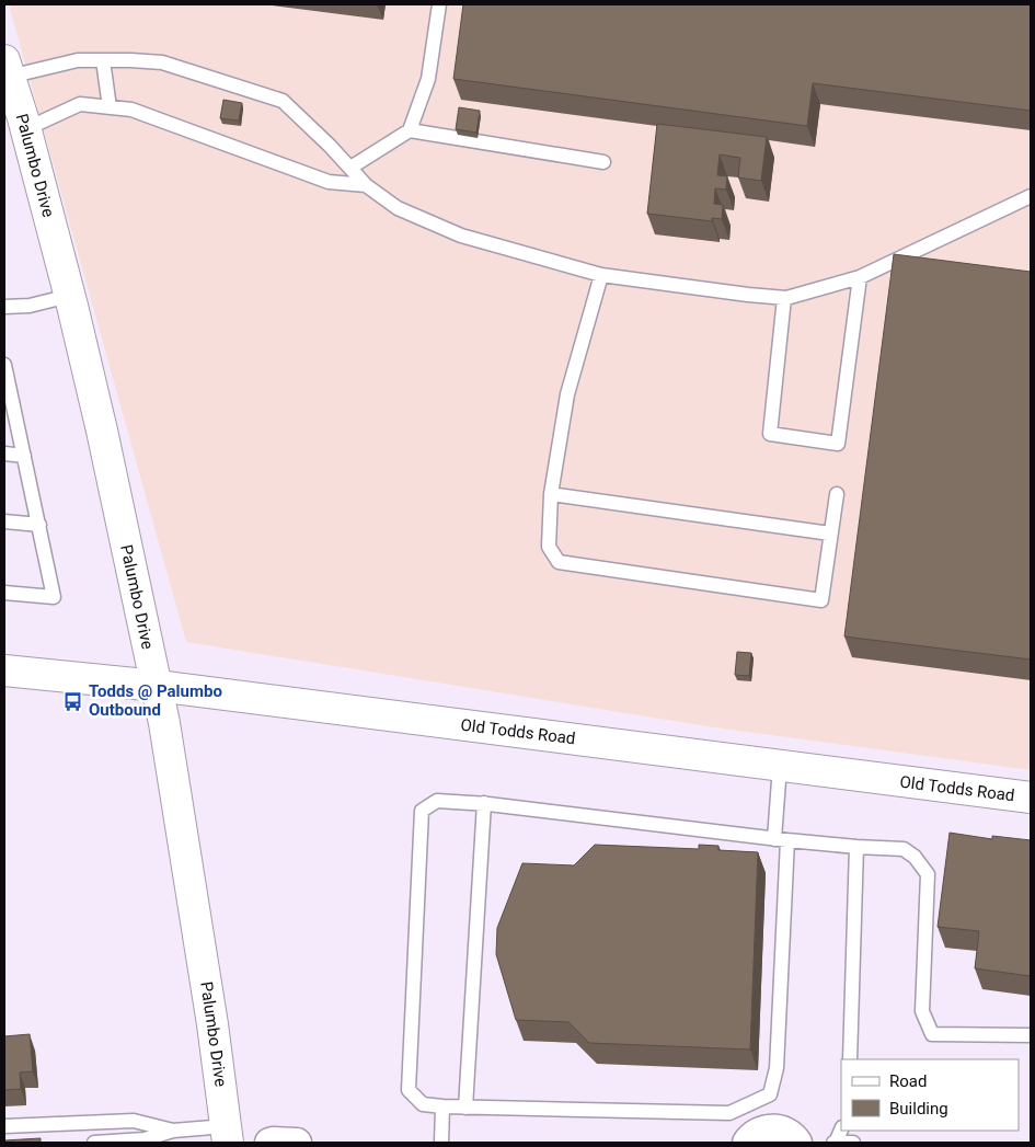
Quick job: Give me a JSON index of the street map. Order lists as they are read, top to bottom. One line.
{"streets":{"street":["Palumbo Drive","Old Todds Road"]},"crossings":[["Palumbo Drive","Old Todds Road"]],"places":{"bus stop":["Todds @ Palumbo Outbound"]},"legend":["Road","Building"]}
